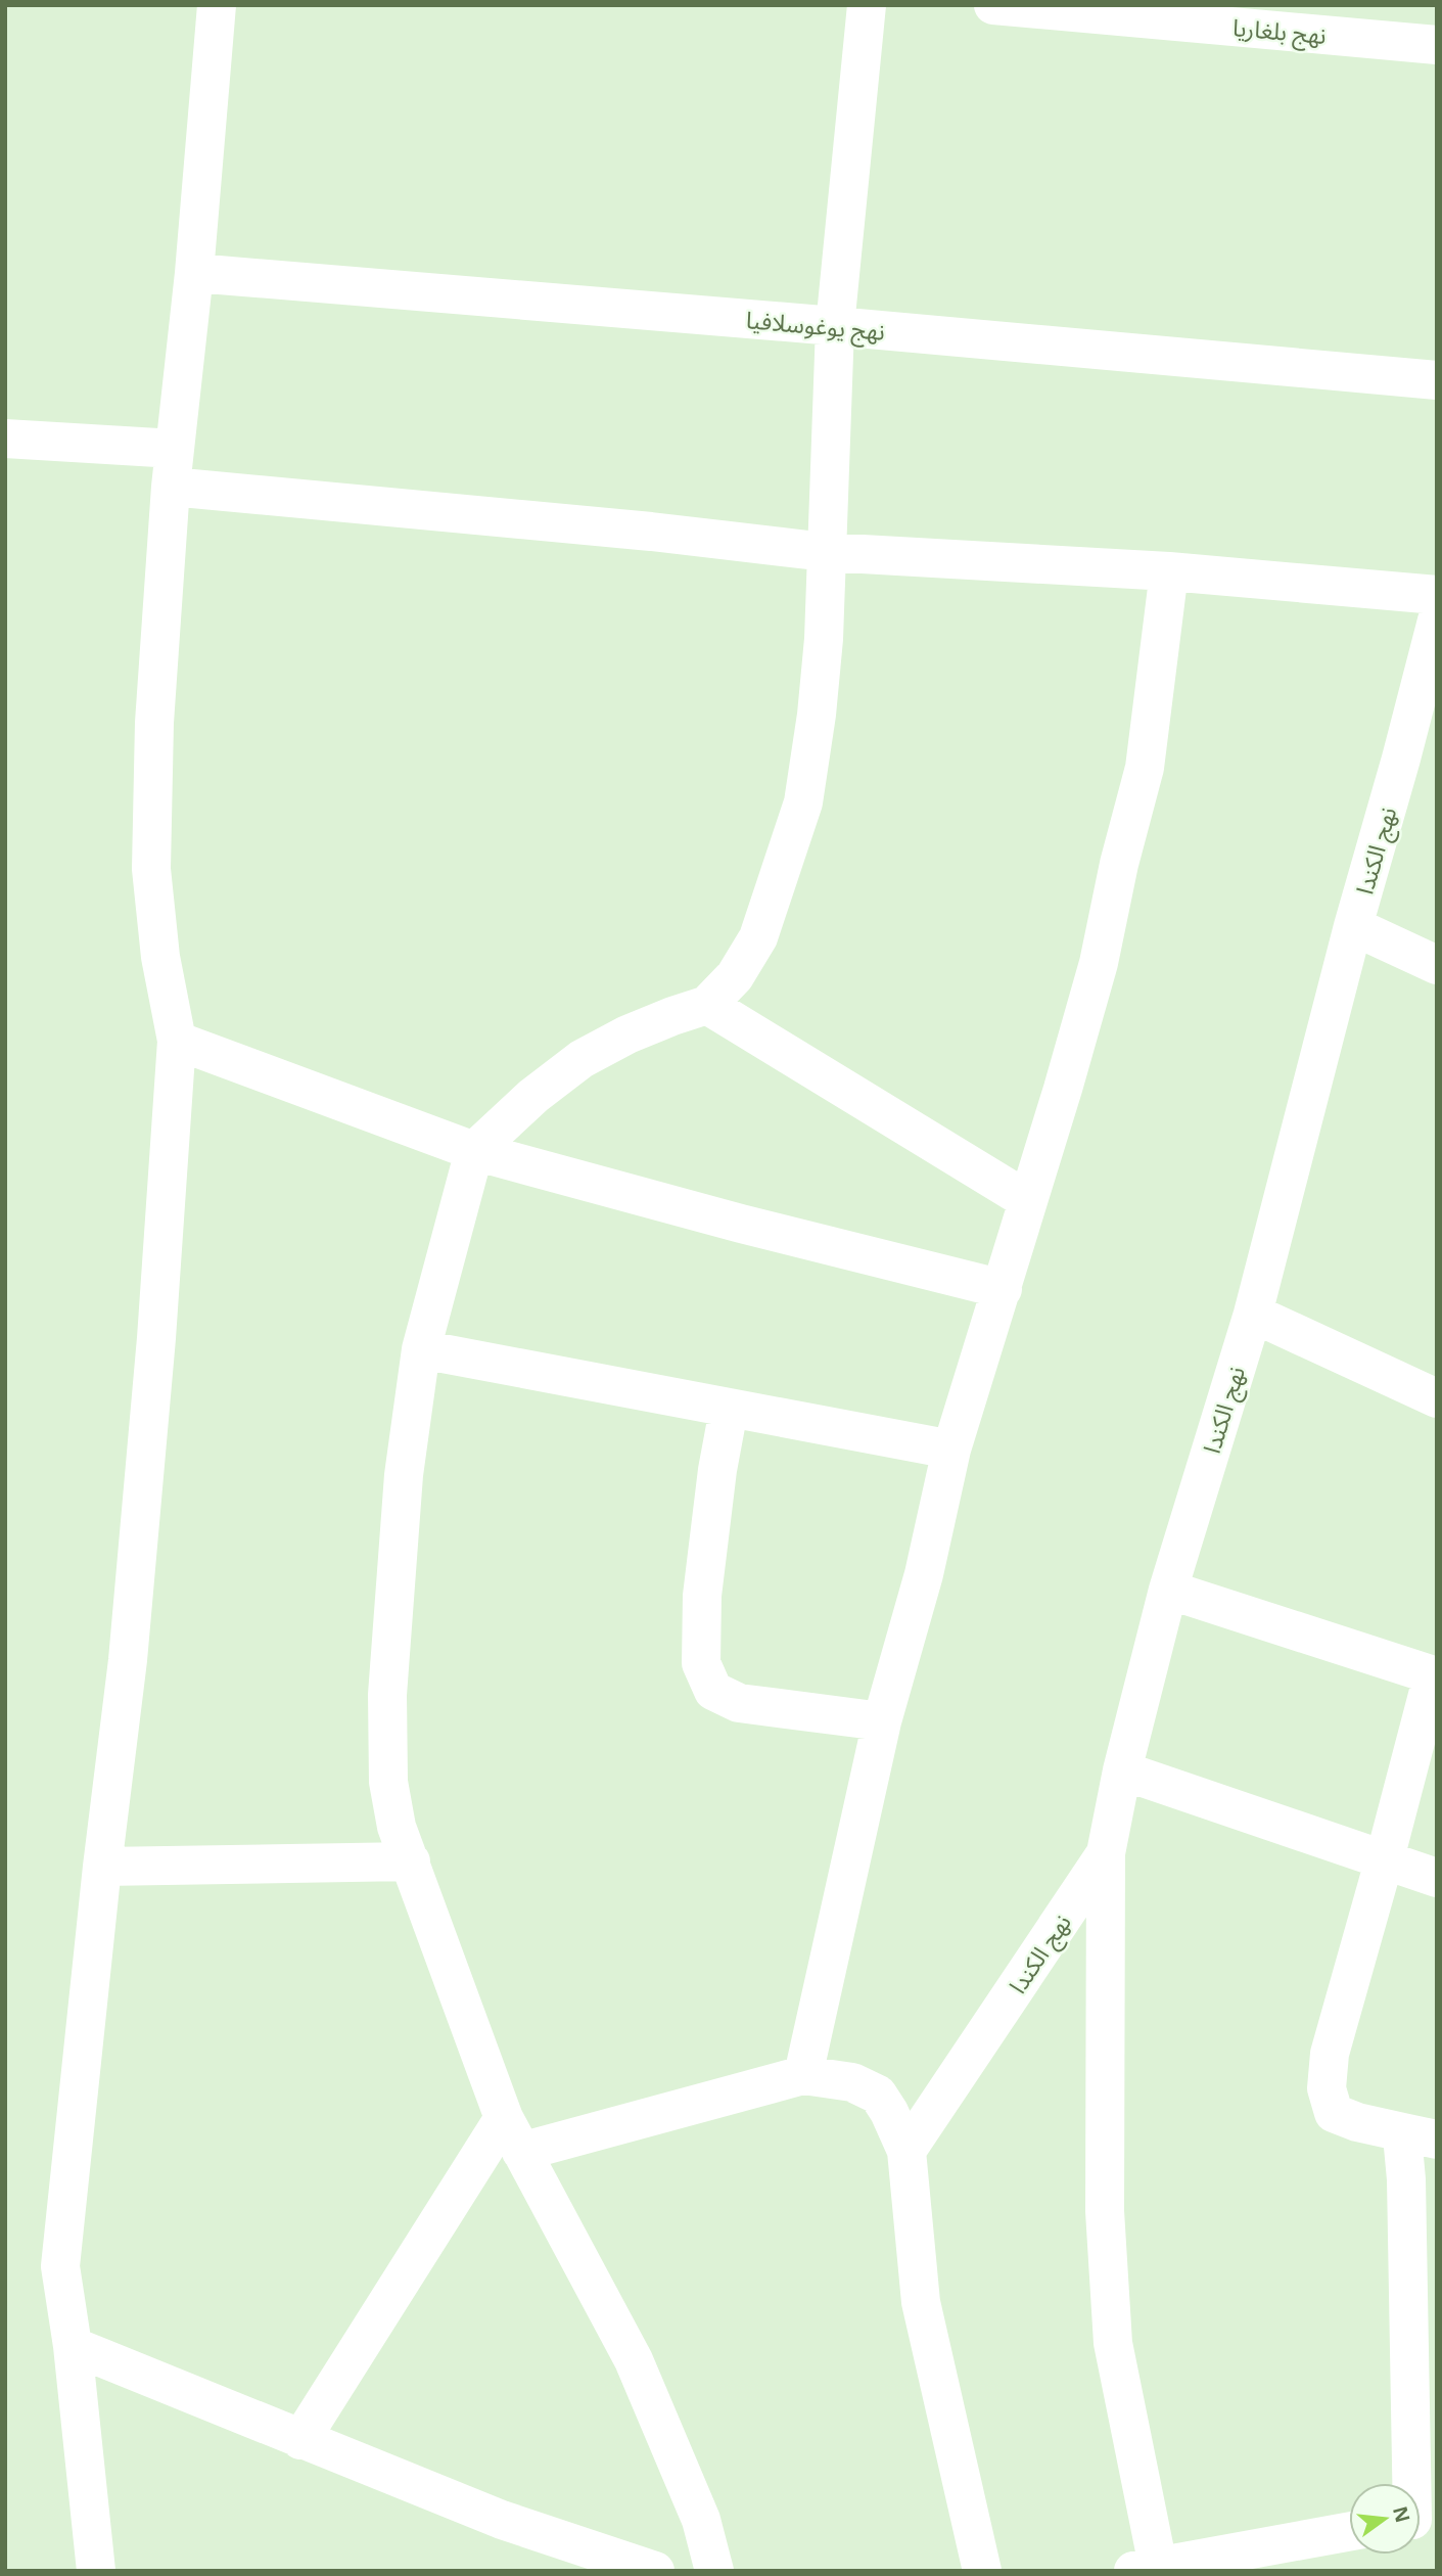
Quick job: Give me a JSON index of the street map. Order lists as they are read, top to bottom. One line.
{"streets":{"street":["نهج بلغاريا","نهج يوغوسلافيا","نهج الكندا"]},"north":"right"}
